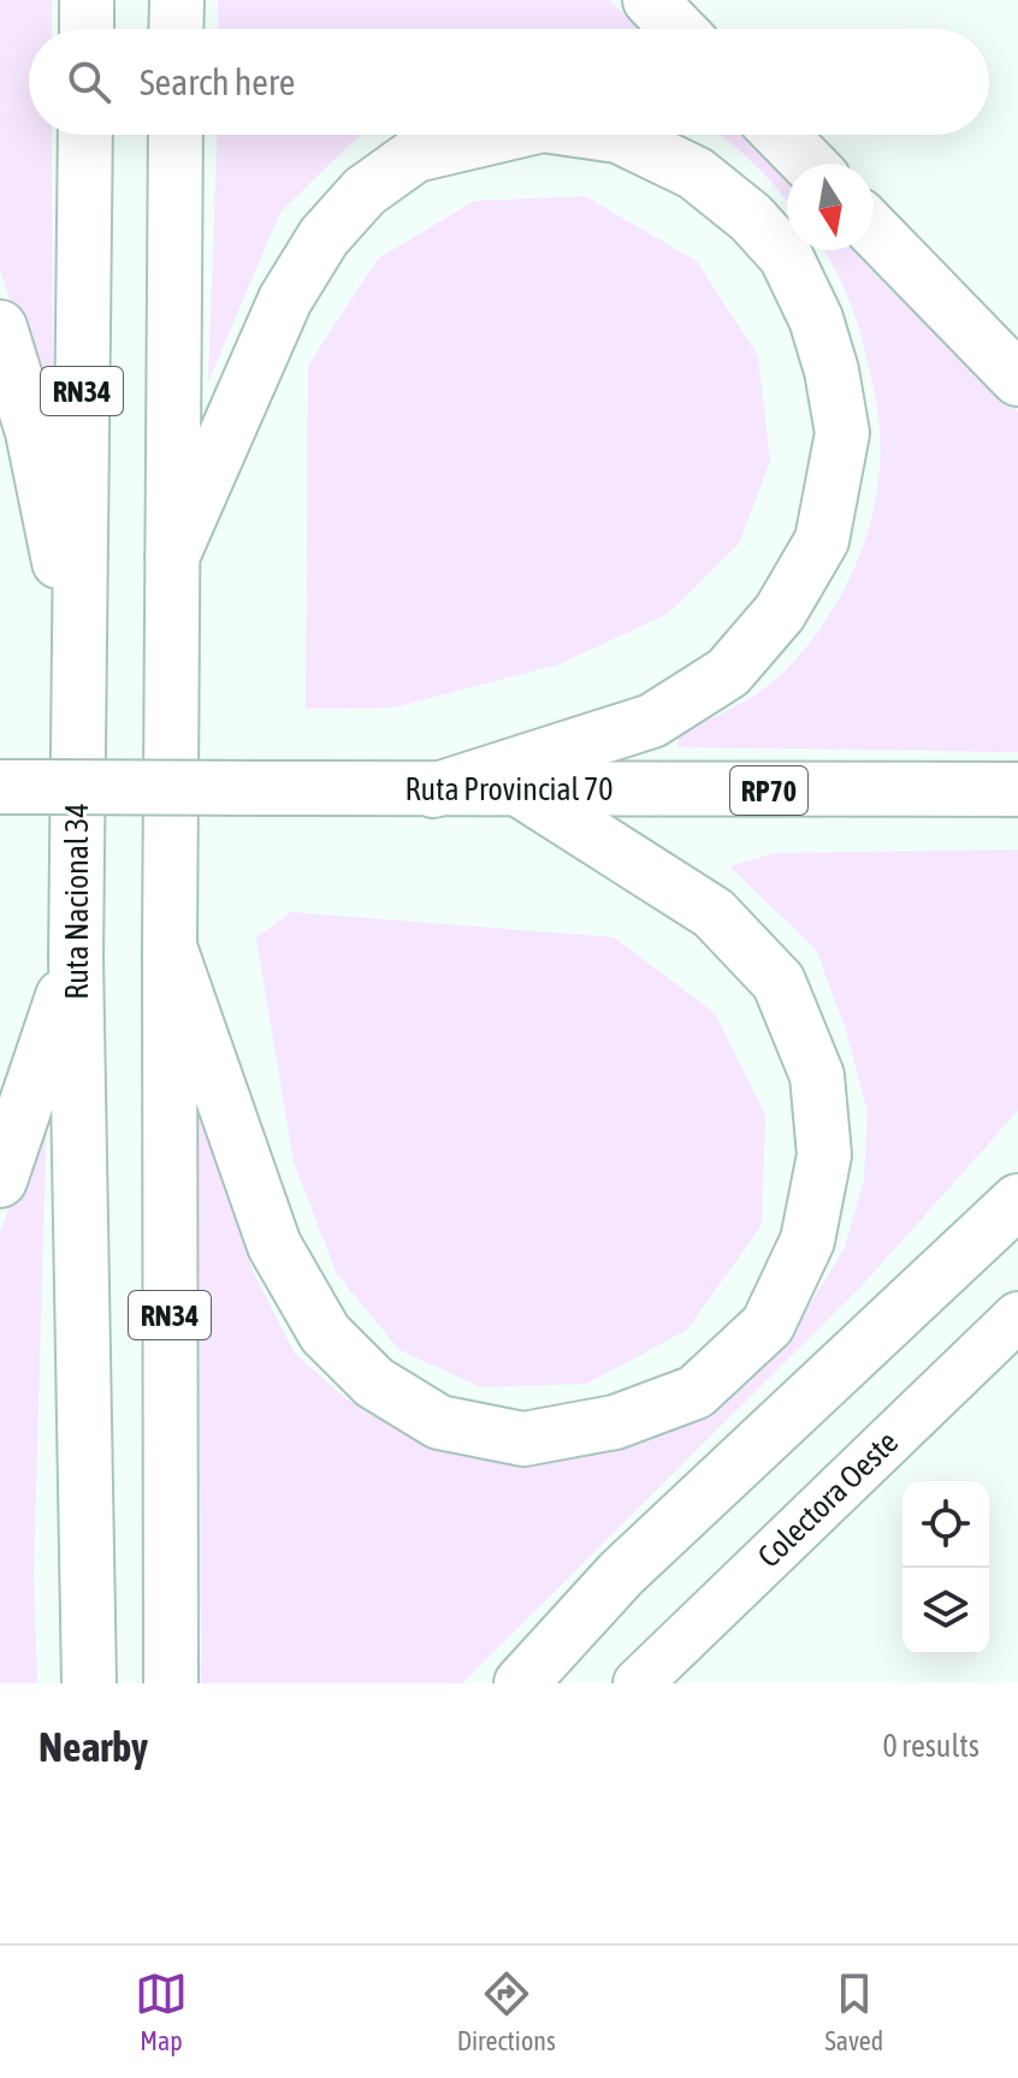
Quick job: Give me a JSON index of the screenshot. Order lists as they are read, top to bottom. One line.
{"streets":{"main road":["RN34","Ruta Provincial 70","RP70","Ruta Nacional 34"],"street":["Colectora Oeste"]},"north":"bottom","page":{"search":"Search here","heading":["Nearby","0 results"],"nav":["Map","Directions","Saved"]}}
